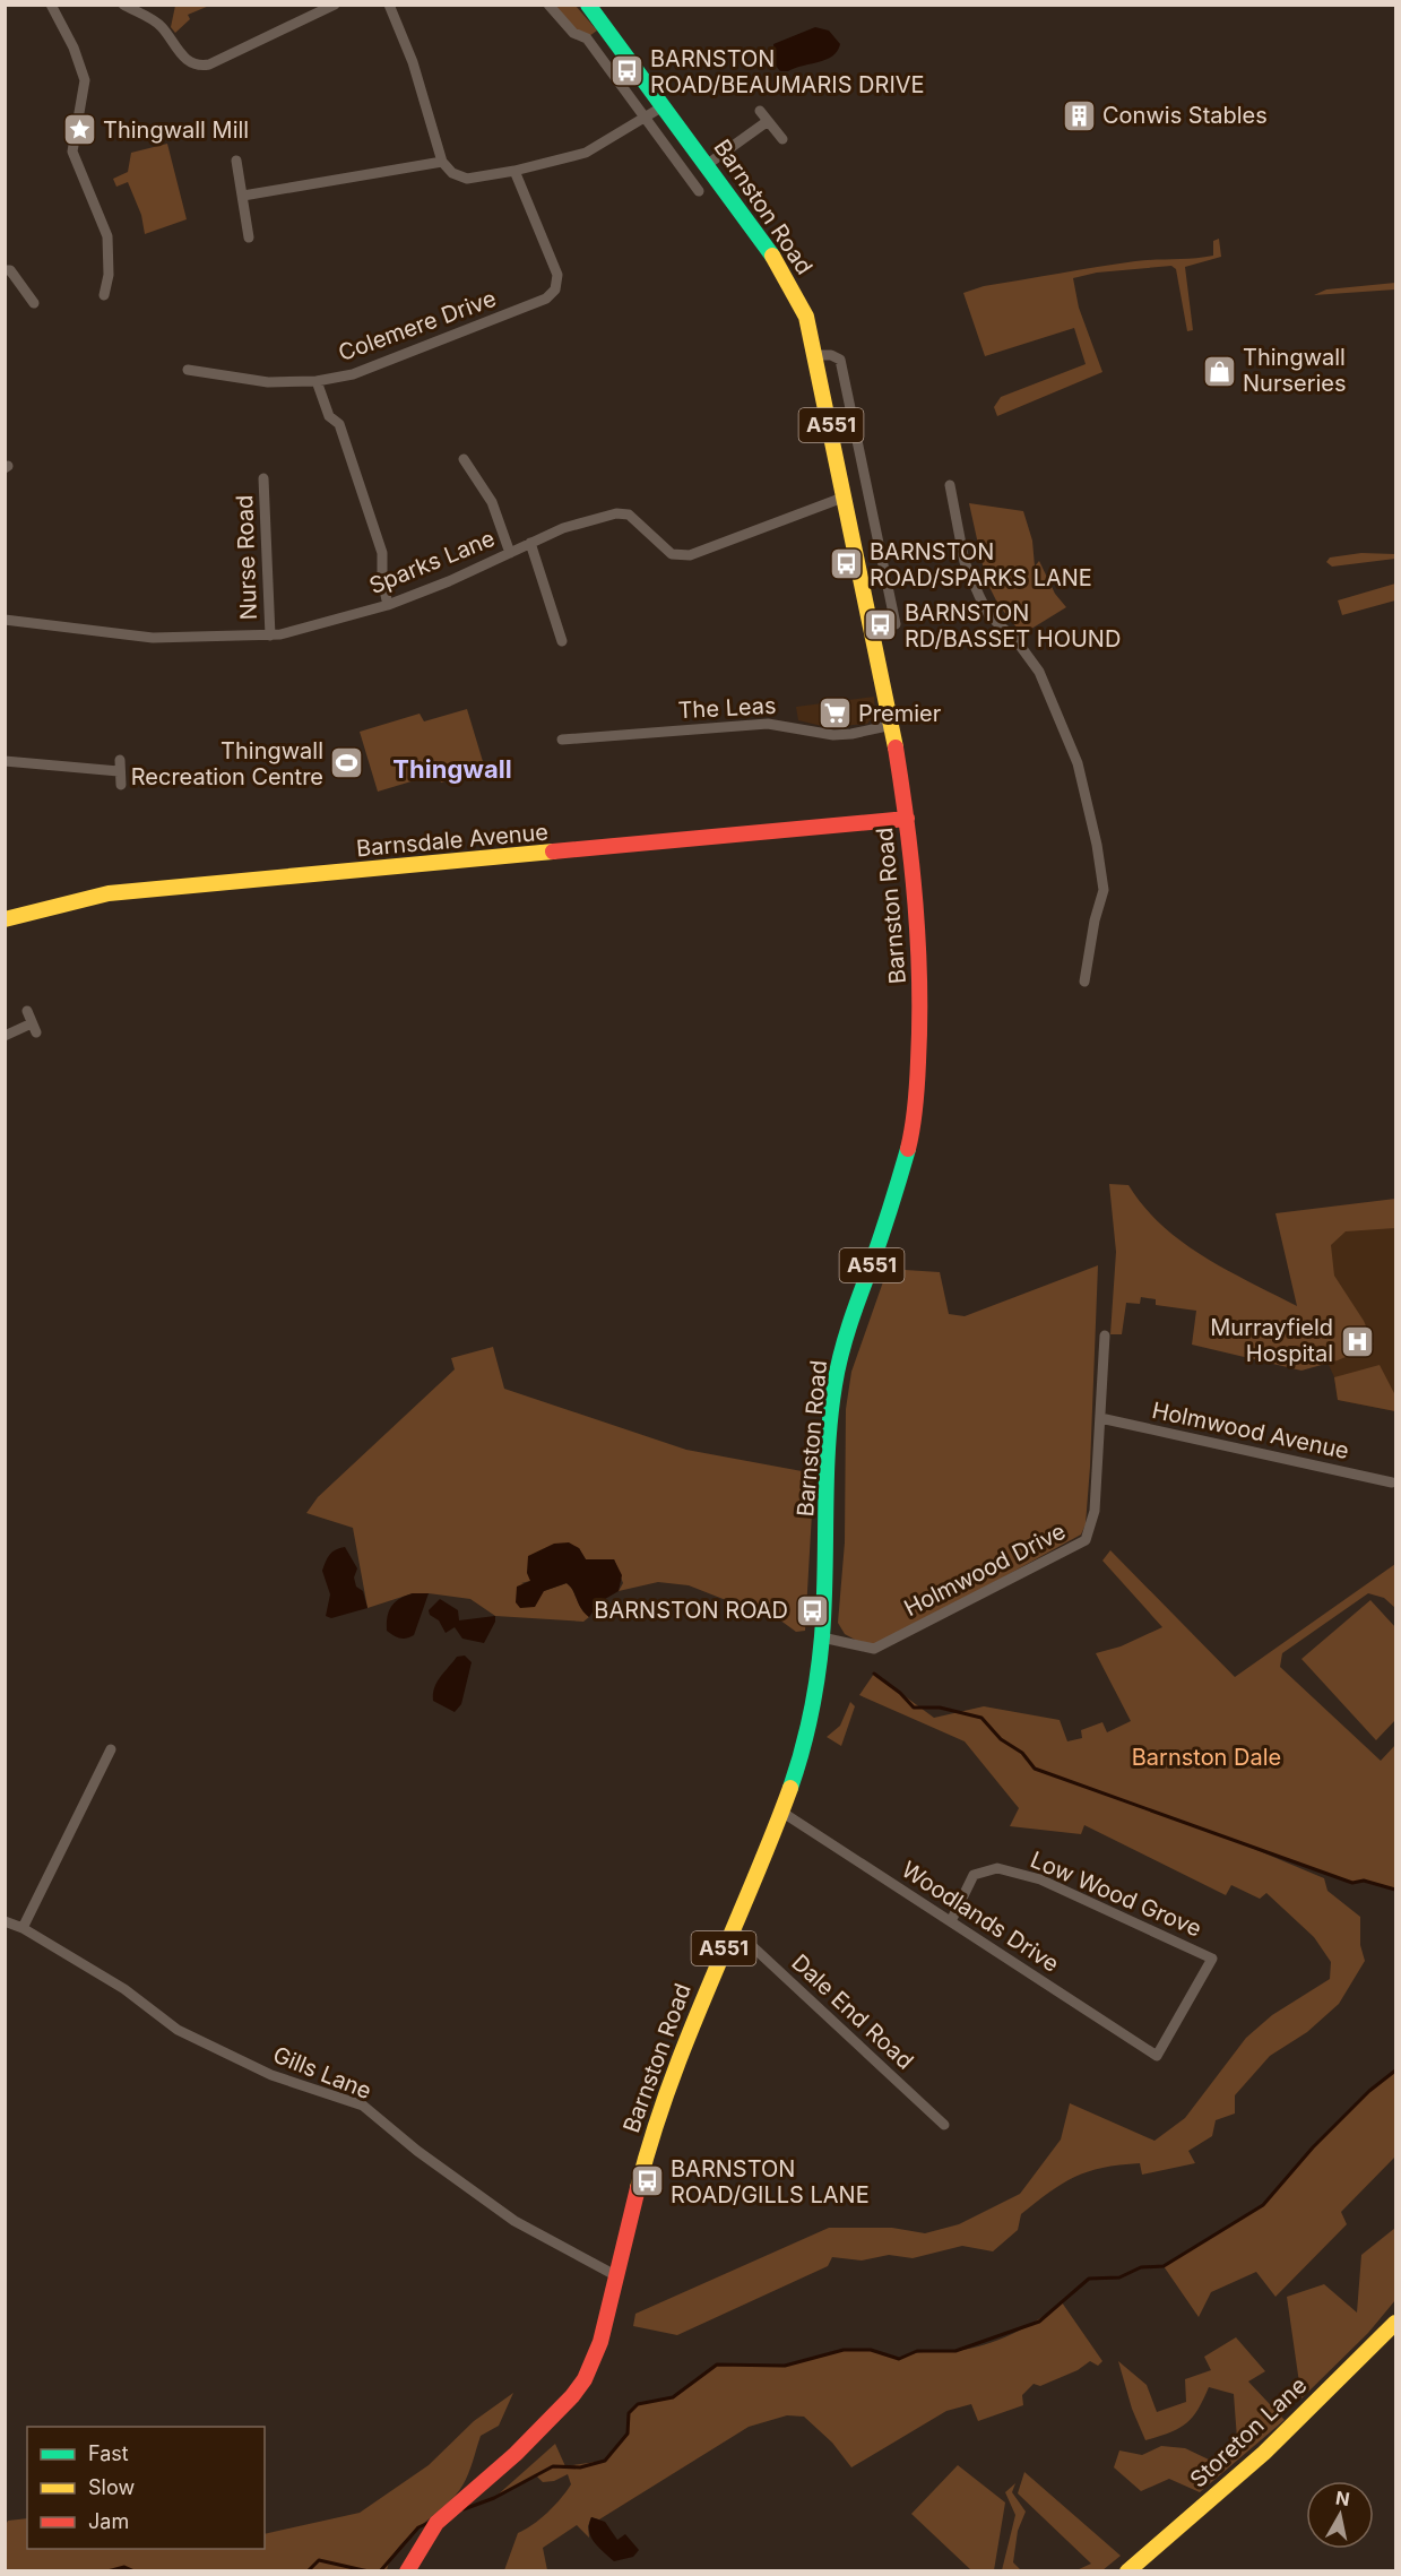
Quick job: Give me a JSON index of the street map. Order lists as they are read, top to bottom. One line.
{"streets":{"main road":["Barnston Road","A551","Barnsdale Avenue","Storeton Lane"],"street":["Colemere Drive","Nurse Road","Sparks Lane","The Leas","Holmwood Avenue","Holmwood Drive","Low Wood Grove","Woodlands Drive","Dale End Road","Gills Lane"]},"crossings":[["Barnston Road","Sparks Lane"],["Barnston Road","The Leas"],["Barnston Road","Barnsdale Avenue"],["Barnston Road","Holmwood Drive"],["Barnston Road","Woodlands Drive"],["Barnston Road","Dale End Road"],["Barnston Road","Gills Lane"],["Colemere Drive","Sparks Lane"],["Nurse Road","Sparks Lane"],["Holmwood Avenue","Holmwood Drive"],["Low Wood Grove","Woodlands Drive"]],"districts":["Thingwall"],"parks":["Barnston Dale"],"places":{"bus stop":["BARNSTON ROAD/BEAUMARIS DRIVE","BARNSTON ROAD/SPARKS LANE","BARNSTON RD/BASSET HOUND","BARNSTON ROAD","BARNSTON ROAD/GILLS LANE"],"building":["Conwis Stables"],"place":["Thingwall Mill"],"shop":["Thingwall Nurseries"],"supermarket":["Premier"],"sports":["Thingwall Recreation Centre"],"hospital":["Murrayfield Hospital"]},"legend":["Fast","Slow","Jam"],"north":"top"}
